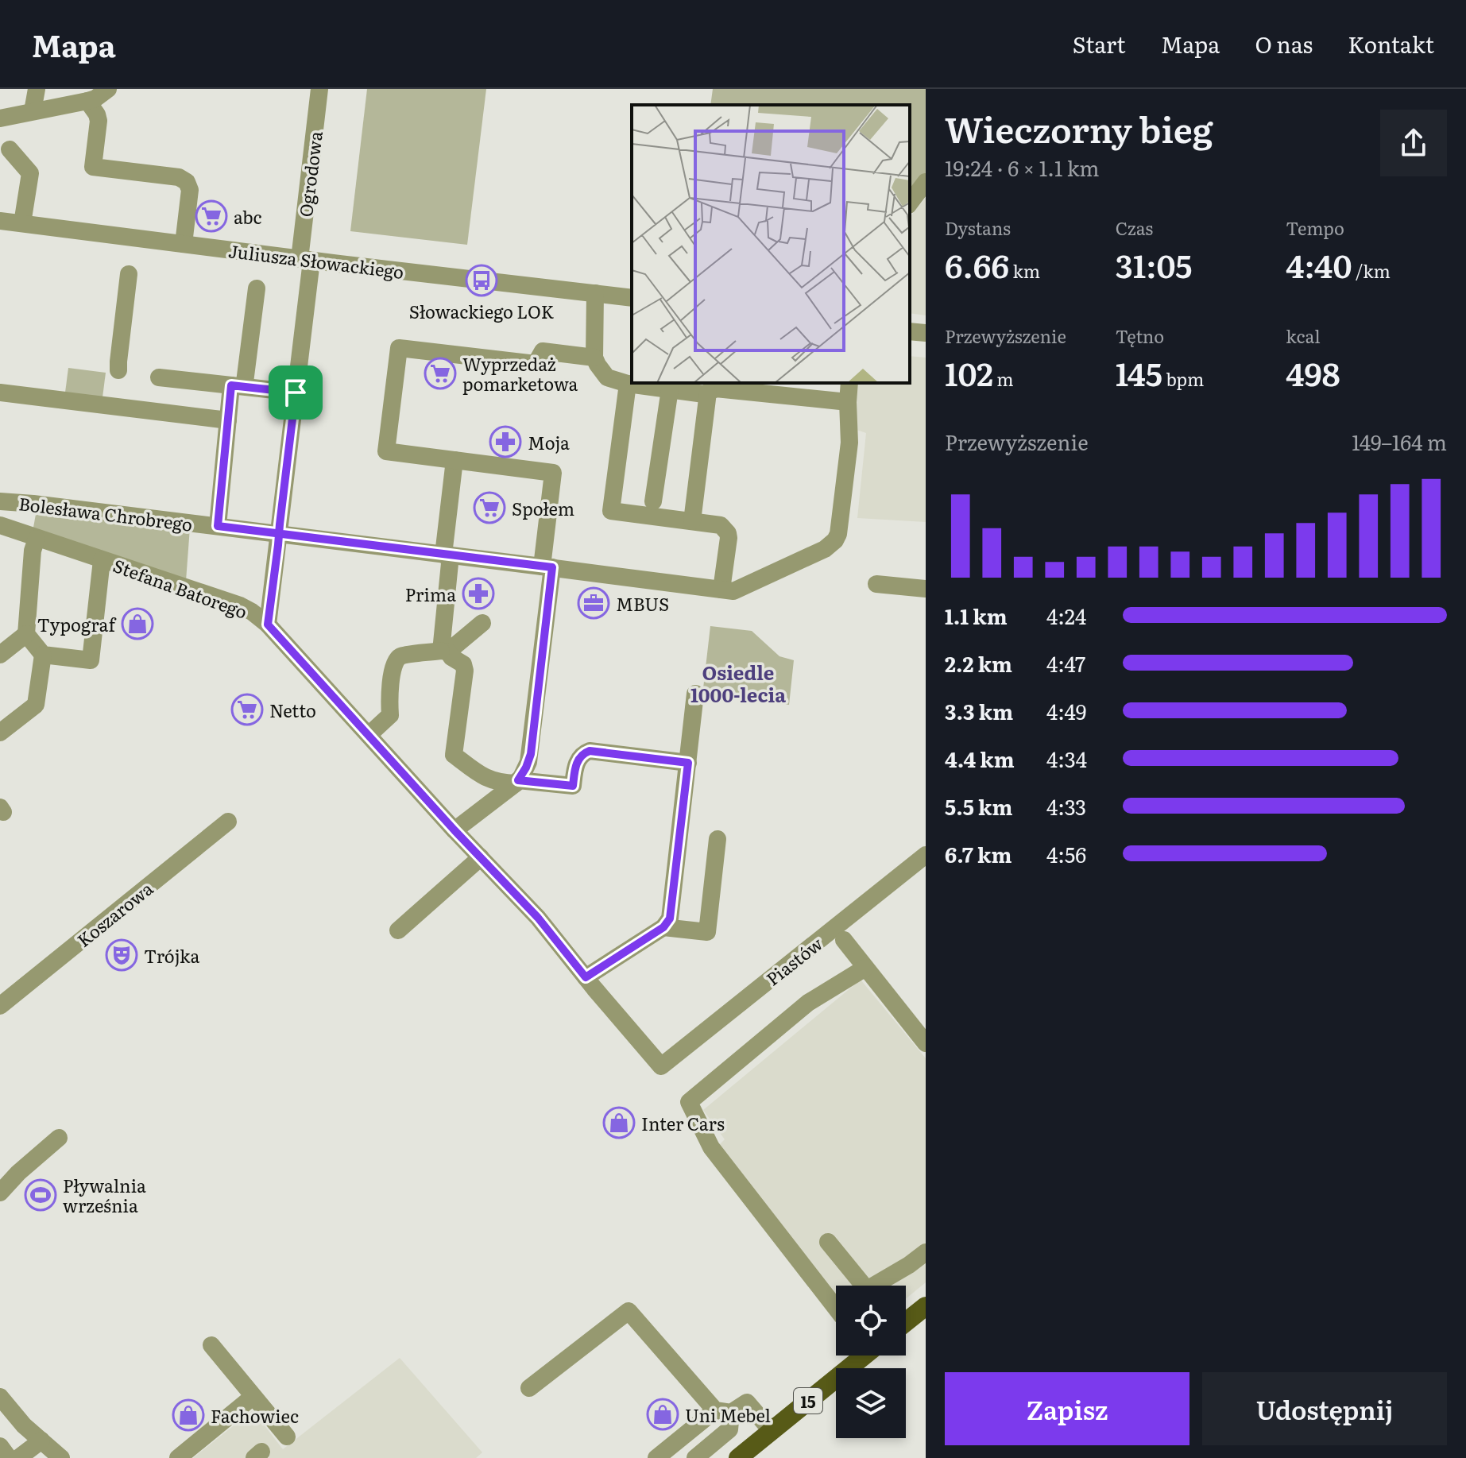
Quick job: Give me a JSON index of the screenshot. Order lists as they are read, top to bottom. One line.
{"streets":{"main road":["15"],"street":["Ogrodowa","Juliusza Słowackiego","Bolesława Chrobrego","Stefana Batorego","Koszarowa","Piastów"]},"crossings":[["Ogrodowa","Juliusza Słowackiego"],["Ogrodowa","Bolesława Chrobrego"],["Ogrodowa","Stefana Batorego"],["Stefana Batorego","Piastów"]],"districts":["Osiedle 1000-lecia"],"places":{"supermarket":["abc","Wyprzedaż pomarketowa","Społem","Netto"],"bus stop":["Słowackiego LOK"],"pharmacy":["Moja","Prima"],"office":["MBUS"],"shop":["Typograf","Inter Cars","Uni Mebel","Fachowiec"],"theatre":["Trójka"],"sports":["Pływalnia września"]},"page":{"header":"Mapa","nav":["Start","Mapa","O nas","Kontakt"],"heading":["Wieczorny bieg","19:24 · 6 × 1.1 km"],"stats":[["Dystans","6.66 km"],["Czas","31:05"],["Tempo","4:40 /km"],["Przewyższenie","102 m"],["Tętno","145 bpm"],["kcal","498"]],"chart":["Przewyższenie","149–164 m"],"list":[{"name":"1.1 km","note":"4:24"},{"name":"2.2 km","note":"4:47"},{"name":"3.3 km","note":"4:49"},{"name":"4.4 km","note":"4:34"},{"name":"5.5 km","note":"4:33"},{"name":"6.7 km","note":"4:56"}],"buttons":["Zapisz","Udostępnij"]}}
